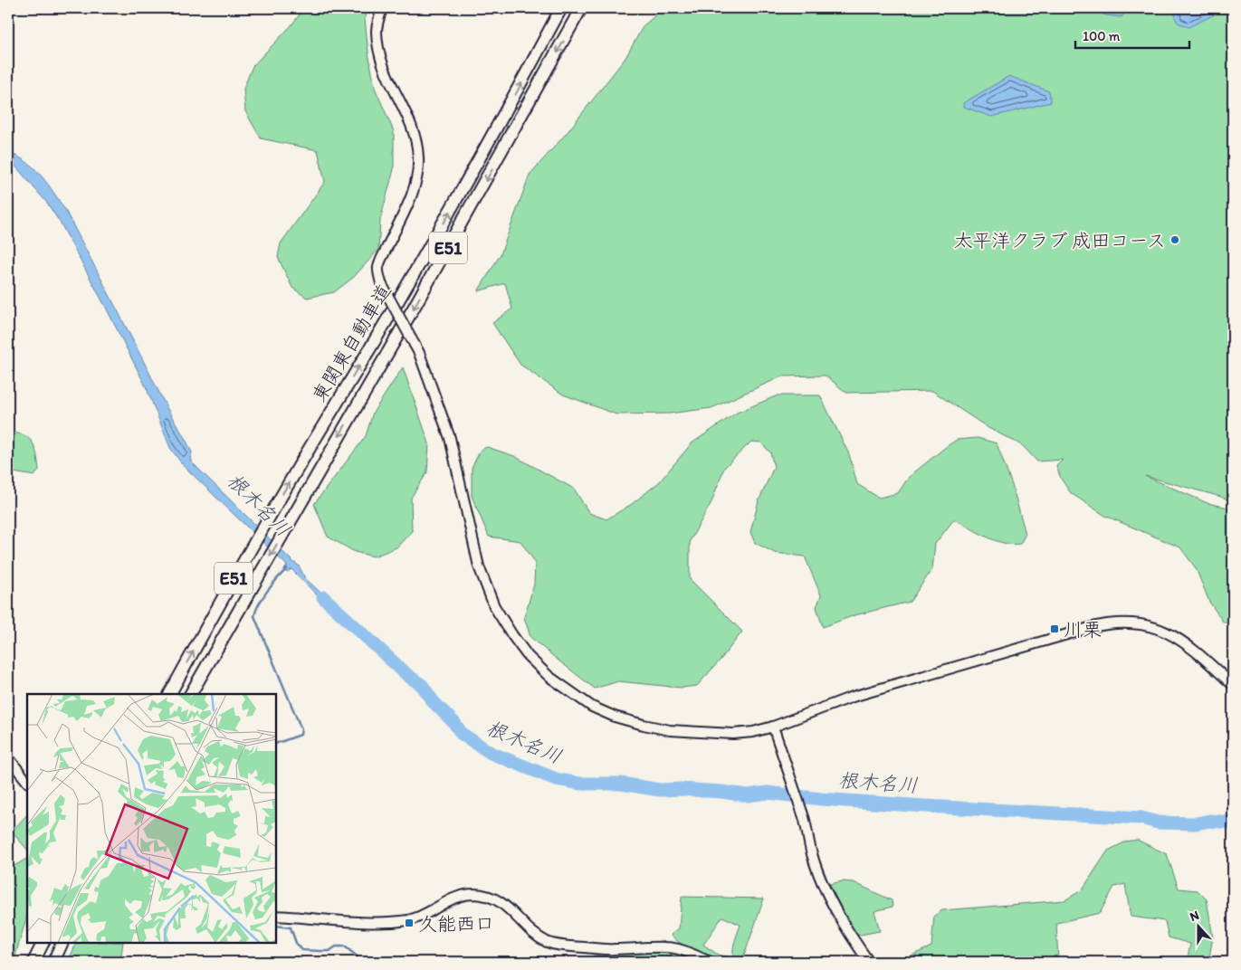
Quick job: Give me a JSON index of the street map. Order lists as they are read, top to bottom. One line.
{"streets":{"highway":["E51","東関東自動車道"]},"water":["根木名川"],"places":{"other":["太平洋クラブ 成田コース"],"transit":["川栗","久能西口"]},"scale_bar":"100 m","north":"top"}
